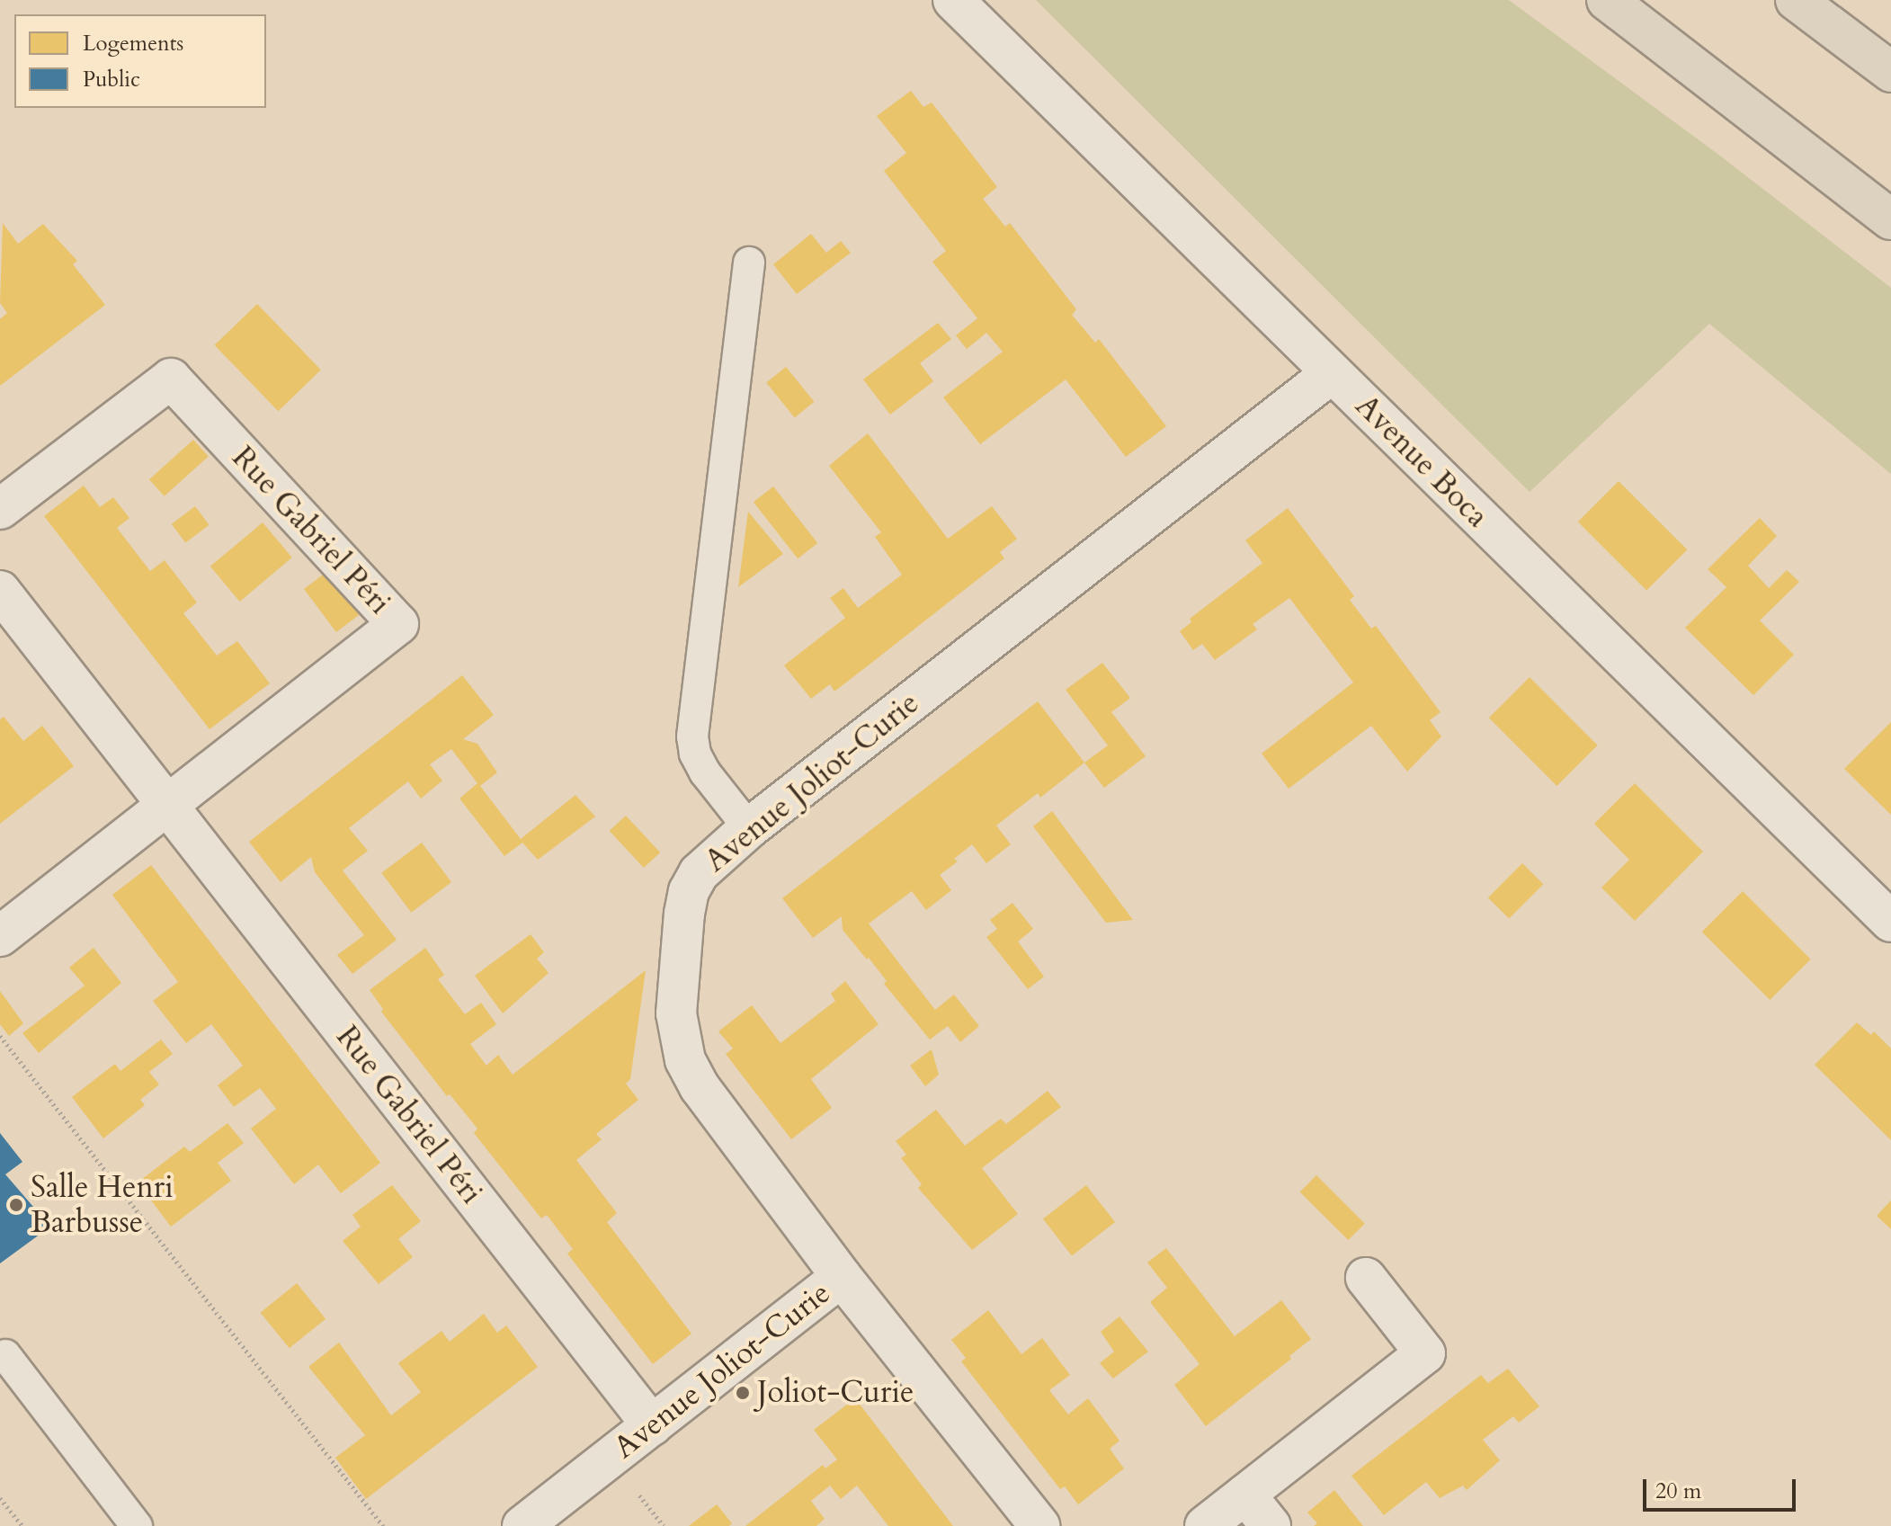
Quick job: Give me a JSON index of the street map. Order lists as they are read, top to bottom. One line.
{"streets":{"street":["Avenue Boca","Rue Gabriel Péri","Avenue Joliot-Curie"]},"crossings":[["Avenue Boca","Avenue Joliot-Curie"],["Rue Gabriel Péri","Avenue Joliot-Curie"]],"places":["Salle Henri Barbusse","Joliot-Curie"],"legend":["Logements","Public"],"scale_bar":"20 m"}
